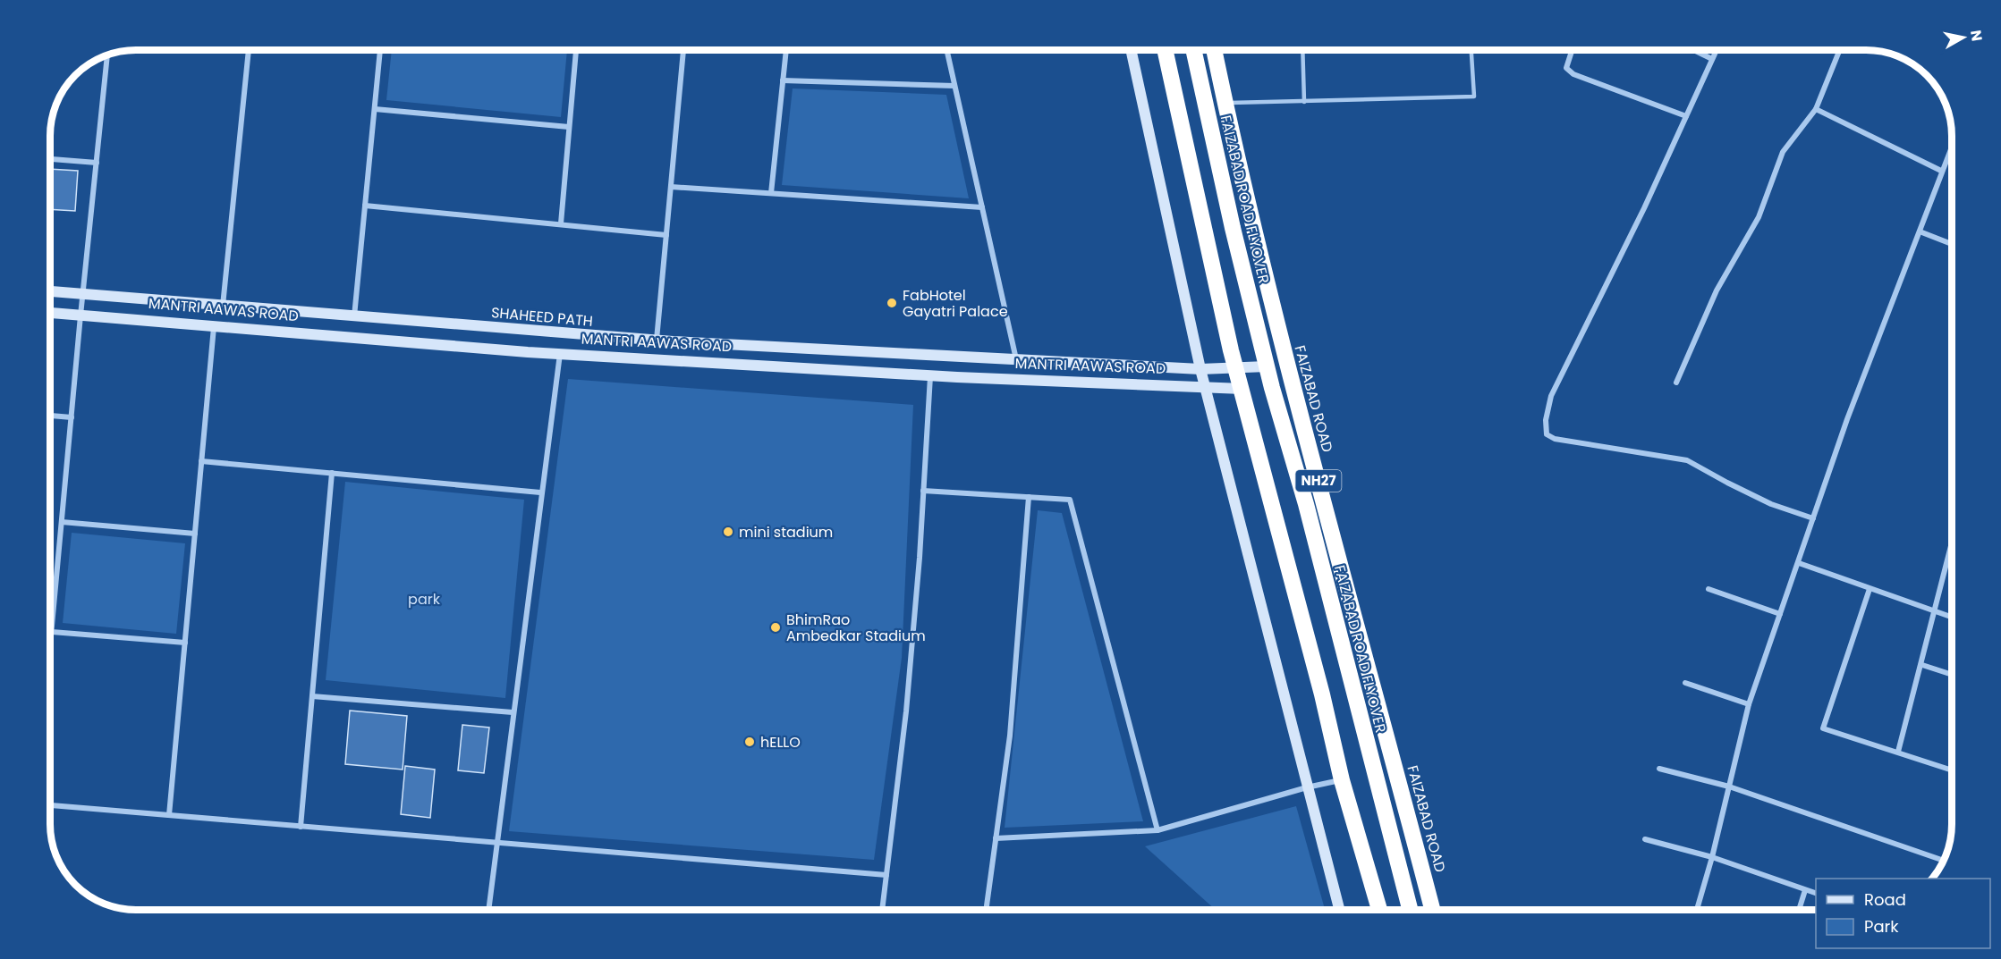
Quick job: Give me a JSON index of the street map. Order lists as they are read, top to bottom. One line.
{"streets":{"highway":["FAIZABAD ROAD FLYOVER","MANTRI AAWAS ROAD","FAIZABAD ROAD","NH27"],"street":["SHAHEED PATH"]},"crossings":[["FAIZABAD ROAD FLYOVER","MANTRI AAWAS ROAD"],["FAIZABAD ROAD FLYOVER","SHAHEED PATH"]],"parks":["park"],"places":["FabHotel Gayatri Palace","mini stadium","BhimRao Ambedkar Stadium","hELLO"],"legend":["Road","Park"],"north":"right"}
